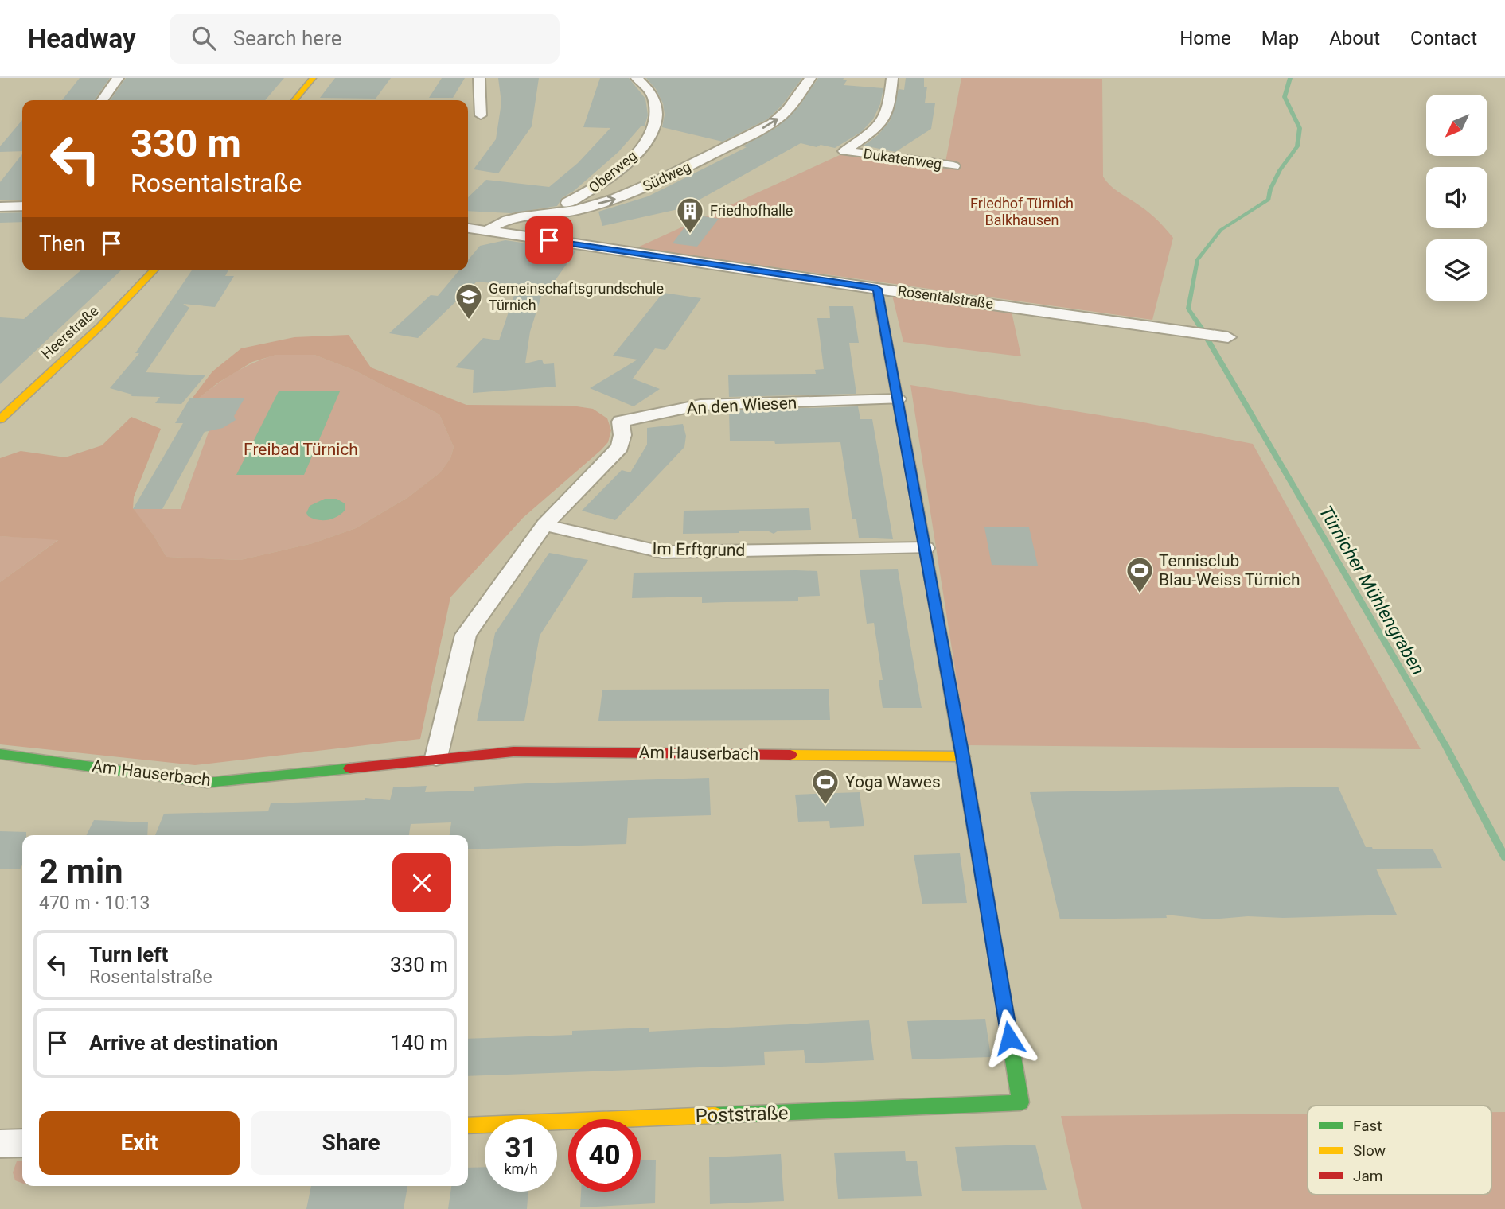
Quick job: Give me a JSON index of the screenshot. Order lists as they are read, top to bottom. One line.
{"streets":{"street":["Dukatenweg","Oberweg","Südweg","Rosentalstraße","Heerstraße","An den Wiesen","Im Erftgrund","Am Hauserbach","Poststraße"]},"crossings":[["Oberweg","Südweg"],["Südweg","Rosentalstraße"],["An den Wiesen","Im Erftgrund"],["Am Hauserbach","Poststraße"]],"one_way":["Südweg"],"water":["Türnicher Mühlengraben"],"parks":["Friedhof Türnich Balkhausen","Freibad Türnich"],"places":{"building":["Friedhofhalle"],"school or university":["Gemeinschaftsgrundschule Türnich"],"sports":["Tennisclub Blau-Weiss Türnich","Yoga Wawes"]},"legend":["Fast","Slow","Jam"],"north":"bottom left","page":{"header":"Headway","search":"Search here","nav":["Home","Map","About","Contact"],"turn":["330 m","Rosentalstraße"],"then":"Then","heading":["2 min","470 m · 10:13"],"list":[{"name":"Turn left","note":"Rosentalstraße","value":"330 m"},{"name":"Arrive at destination","value":"140 m"}],"buttons":["Exit","Share"],"speed":"31 km/h","limit":"40"}}
